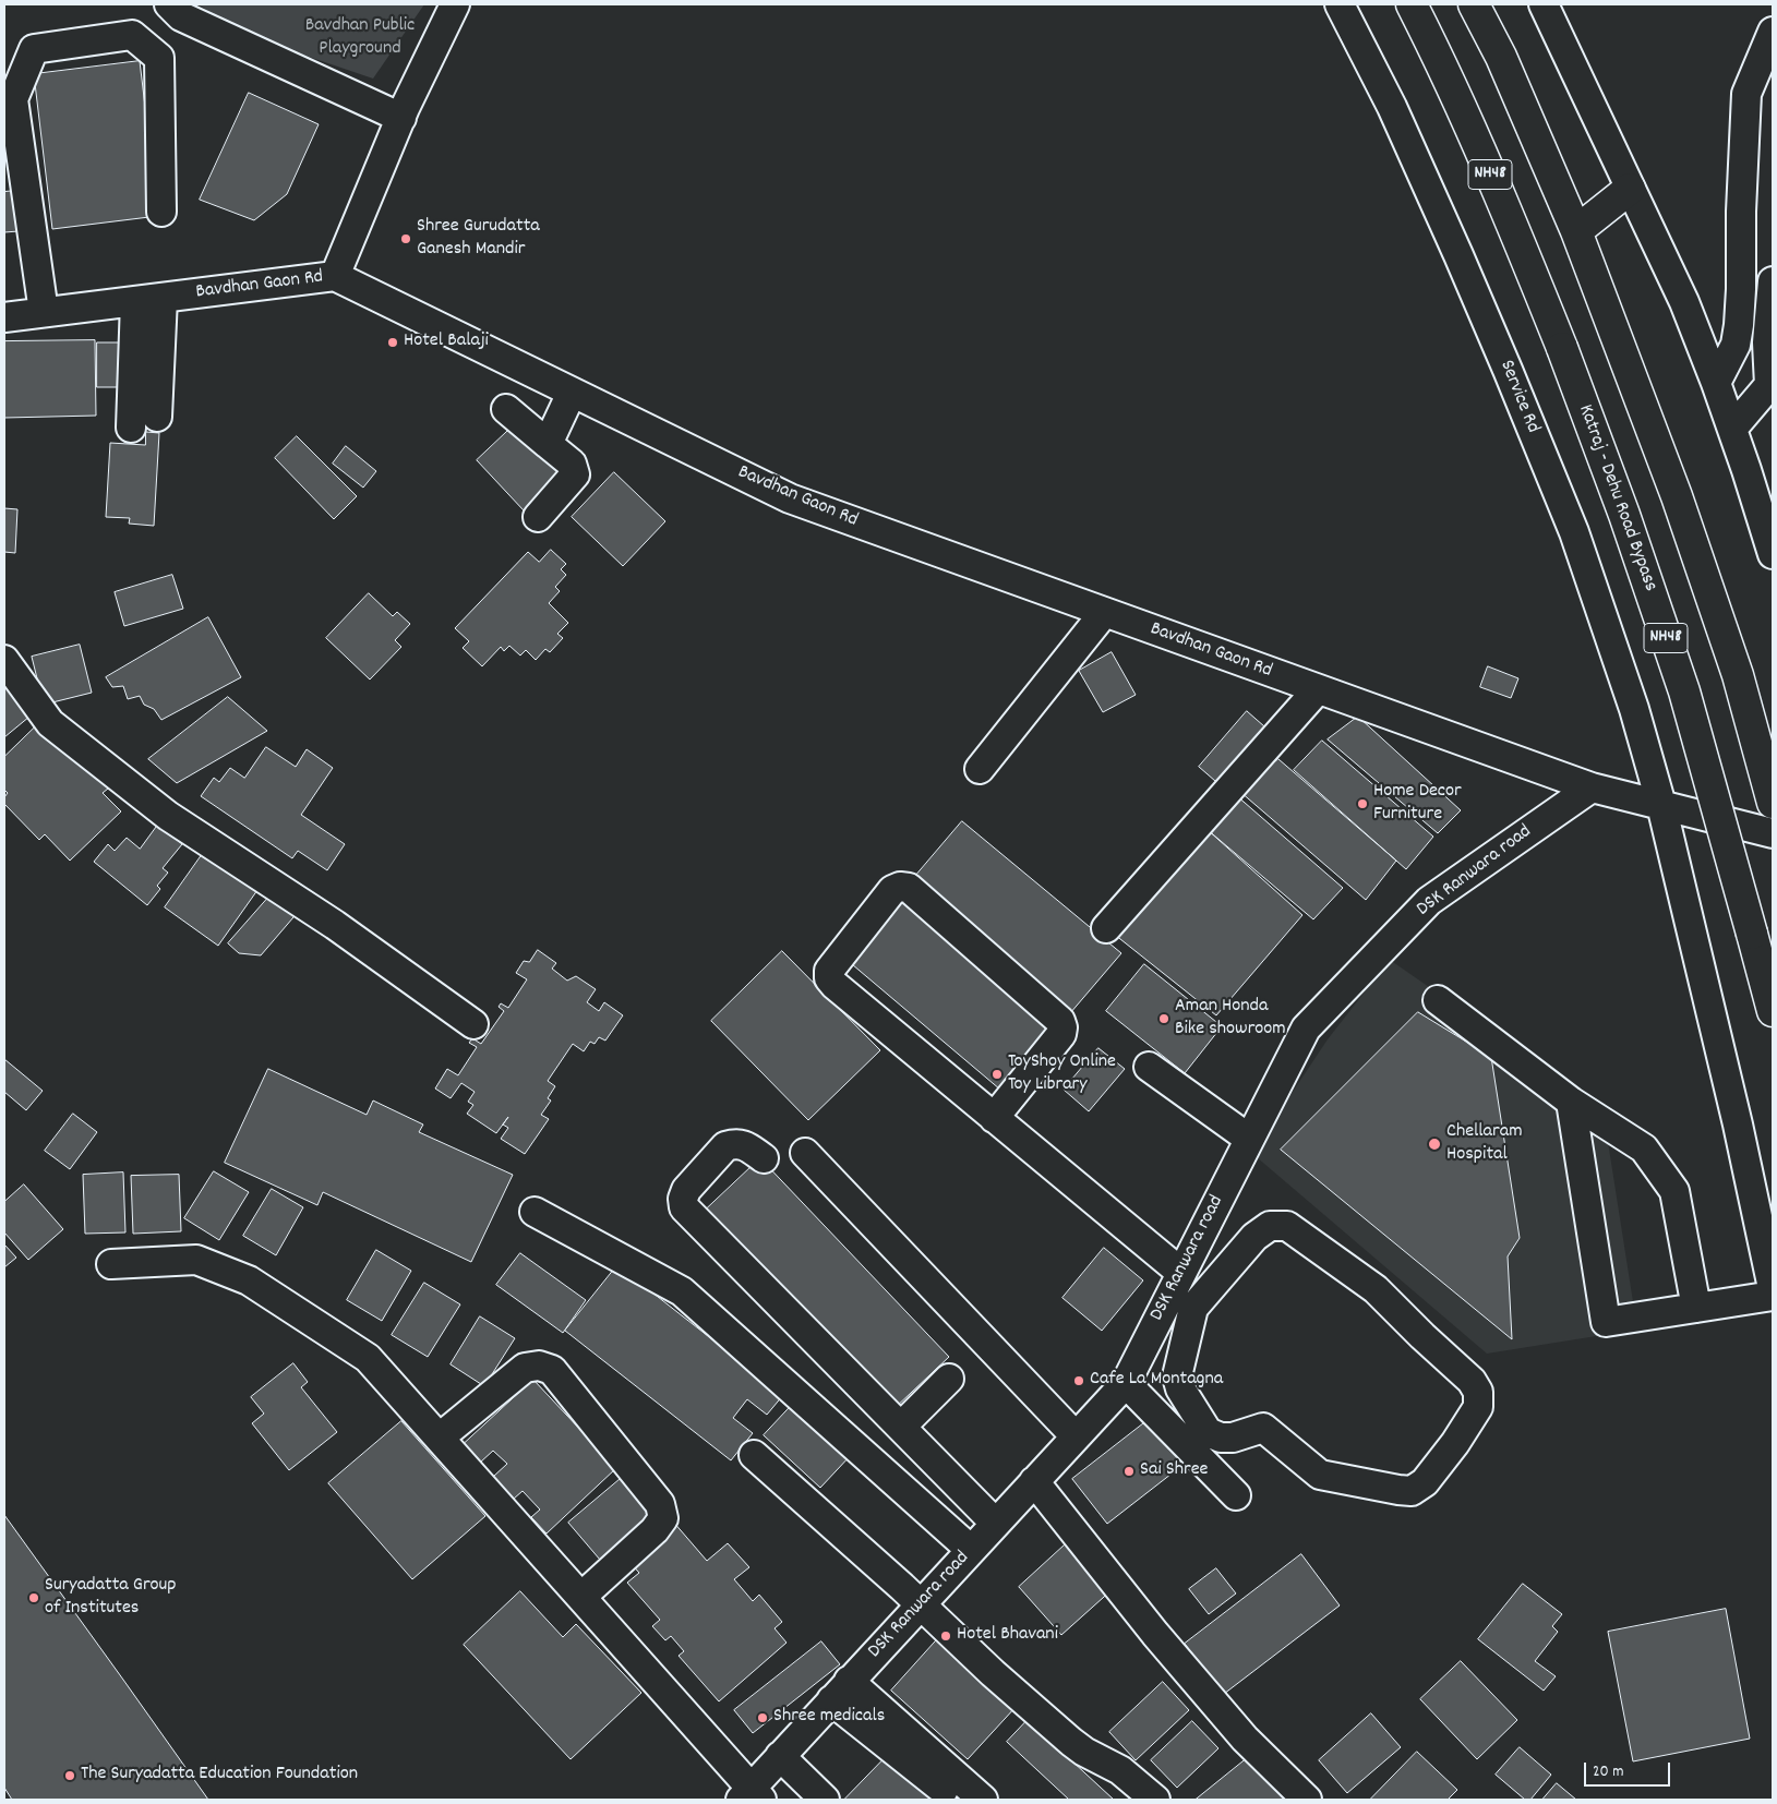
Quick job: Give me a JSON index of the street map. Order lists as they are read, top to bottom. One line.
{"streets":{"highway":["NH48","Katraj - Dehu Road Bypass"],"street":["Bavdhan Gaon Rd","Service Rd","DSK Ranwara road"]},"crossings":[["Bavdhan Gaon Rd","DSK Ranwara road"]],"parks":["Bavdhan Public Playground"],"places":["Shree Gurudatta Ganesh Mandir","Hotel Balaji","Home Decor Furniture","Aman Honda Bike showroom","ToyShoy Online Toy Library","Chellaram Hospital","Cafe La Montagna","Sai Shree","Suryadatta Group of Institutes","Hotel Bhavani","Shree medicals","The Suryadatta Education Foundation"],"scale_bar":"20 m"}
